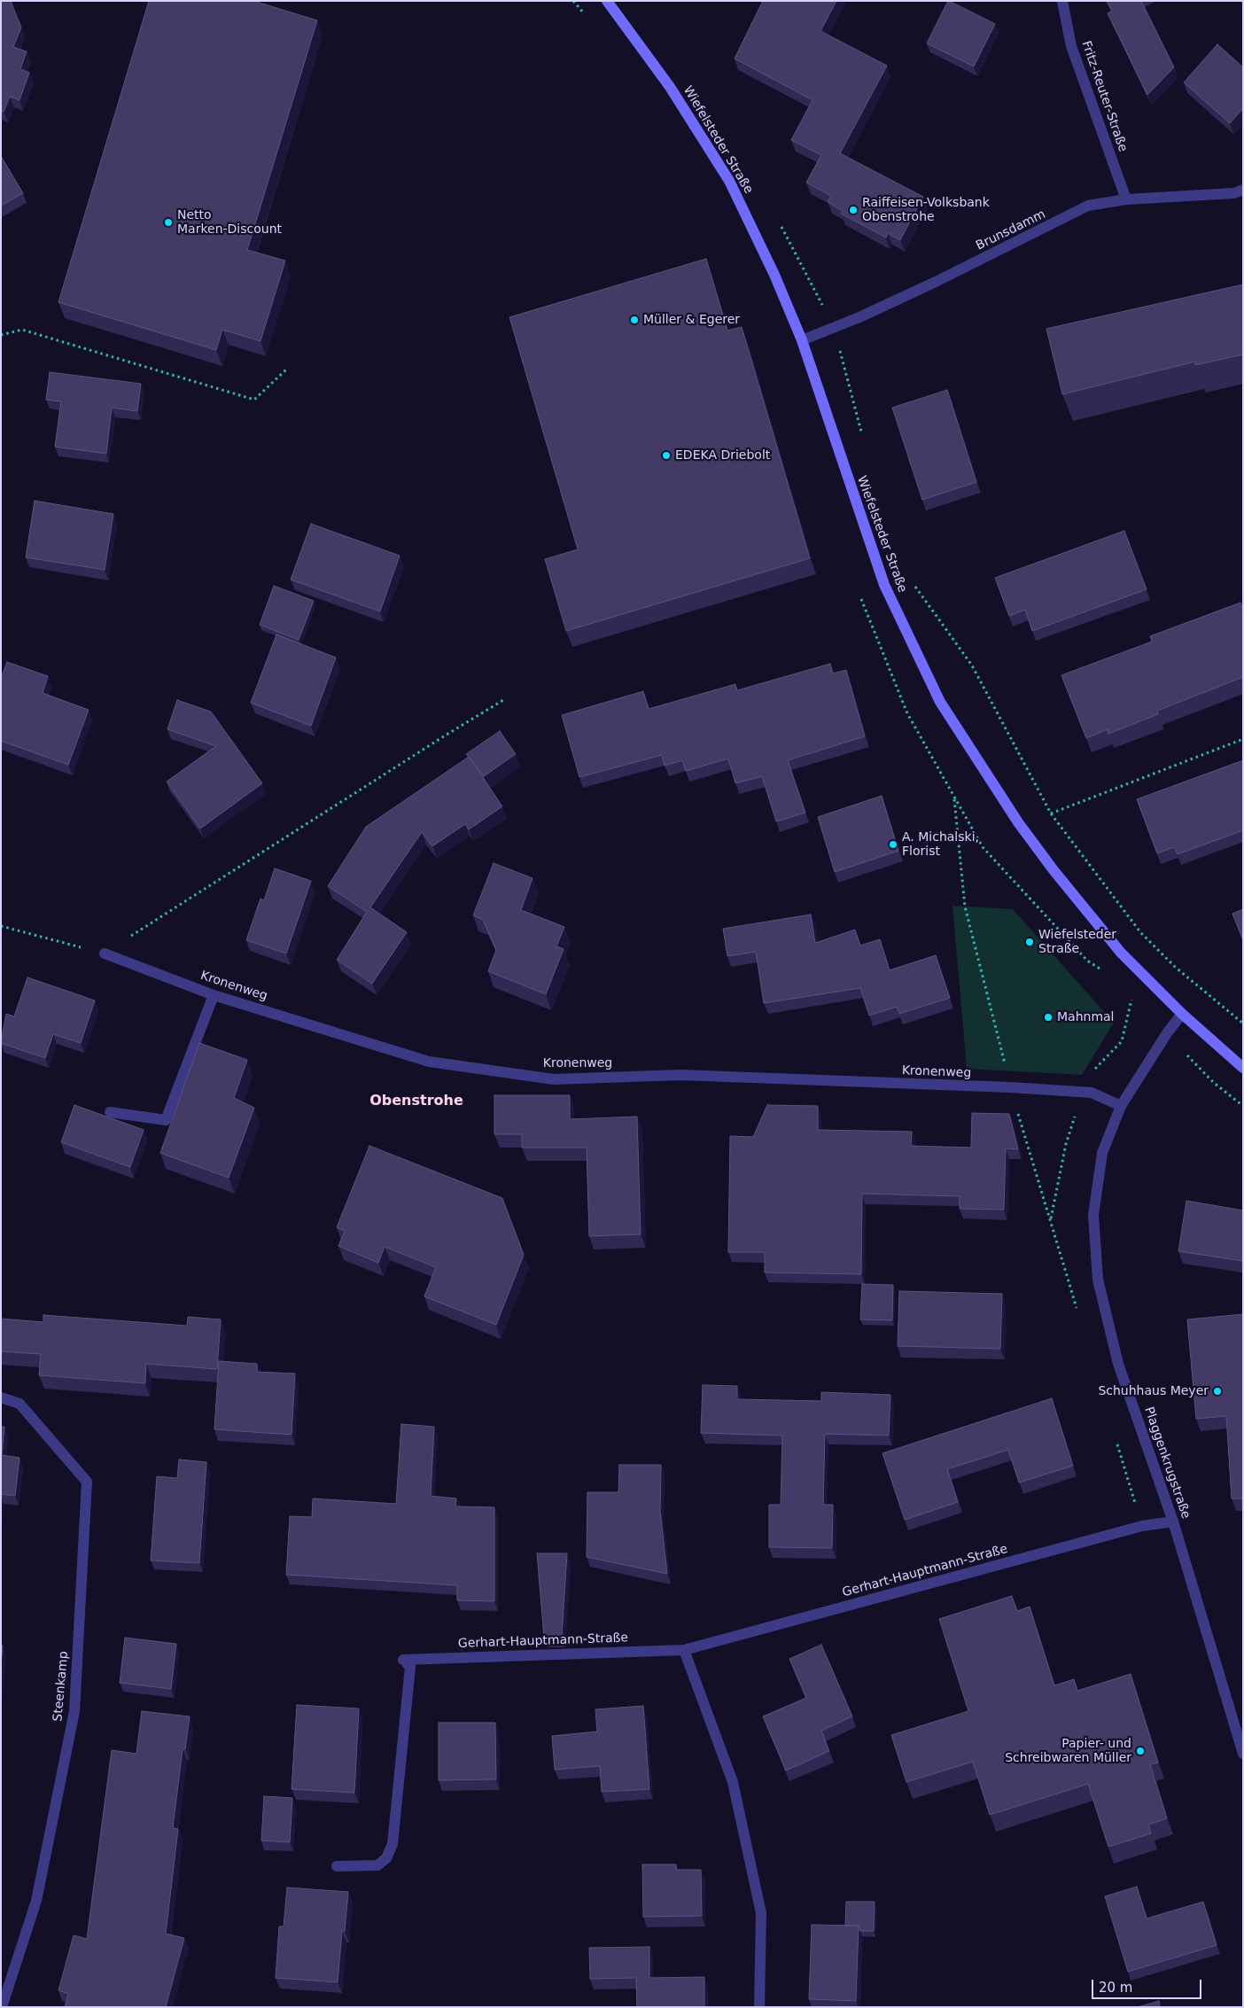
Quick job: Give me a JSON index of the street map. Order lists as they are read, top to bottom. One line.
{"streets":{"main road":["Wiefelsteder Straße"],"street":["Fritz-Reuter-Straße","Brunsdamm","Kronenweg","Plaggenkrugstraße","Gerhart-Hauptmann-Straße","Steenkamp"]},"crossings":[["Fritz-Reuter-Straße","Brunsdamm"],["Wiefelsteder Straße","Brunsdamm"],["Wiefelsteder Straße","Plaggenkrugstraße"],["Kronenweg","Plaggenkrugstraße"],["Plaggenkrugstraße","Gerhart-Hauptmann-Straße"]],"districts":["Obenstrohe"],"places":["Raiffeisen-Volksbank Obenstrohe","Netto Marken-Discount","Müller & Egerer","EDEKA Driebolt","A. Michalski, Florist","Wiefelsteder Straße","Mahnmal","Schuhhaus Meyer","Papier- und Schreibwaren Müller"],"scale_bar":"20 m"}
